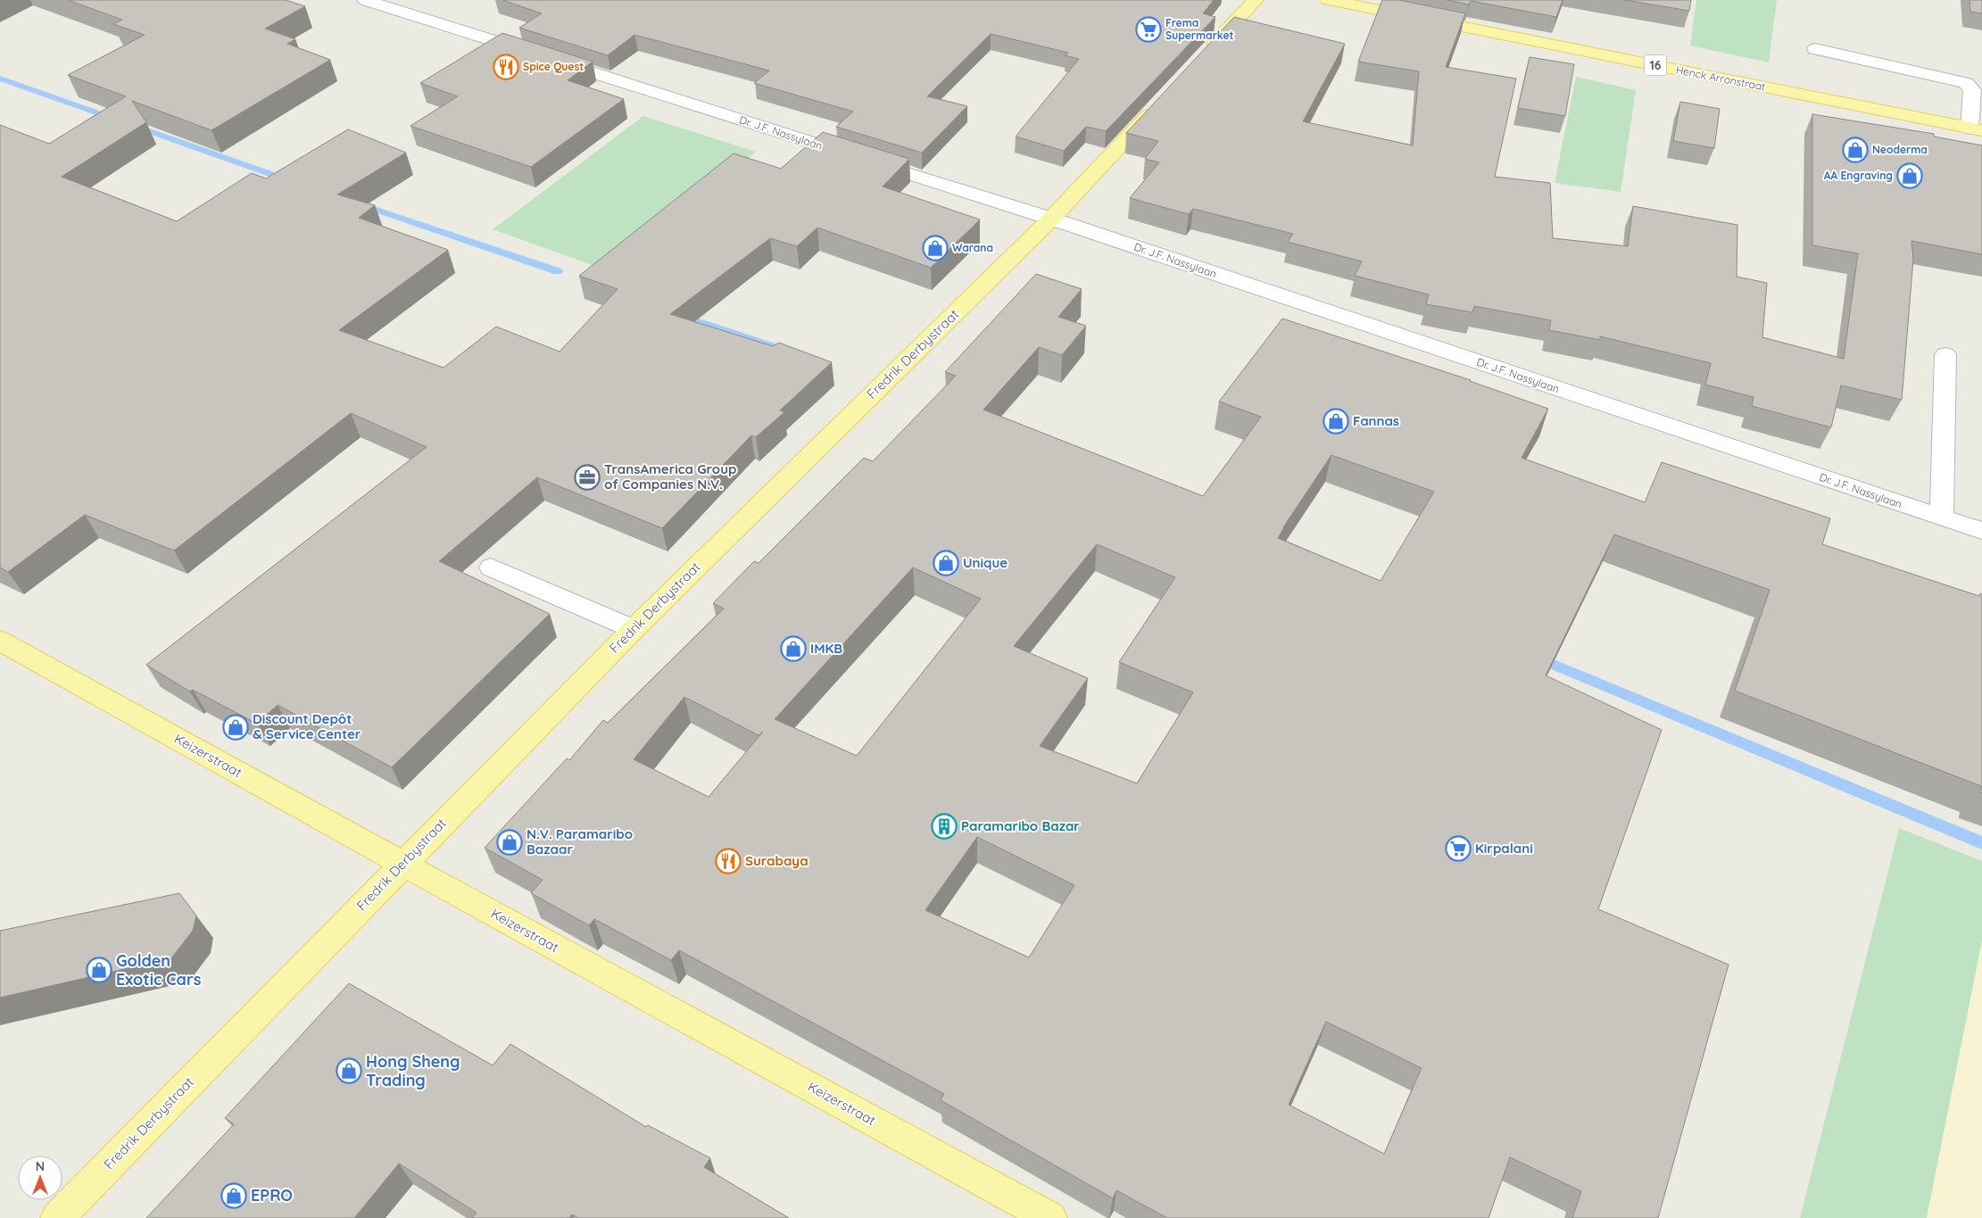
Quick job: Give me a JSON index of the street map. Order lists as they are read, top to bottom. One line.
{"streets":{"main road":["16","Henck Arronstraat","Fredrik Derbystraat","Keizerstraat"],"street":["Dr. J.F. Nassylaan"]},"crossings":[["Dr. J.F. Nassylaan","Fredrik Derbystraat"],["Fredrik Derbystraat","Keizerstraat"]],"places":{"supermarket":["Frema Supermarket","Kirpalani"],"restaurant":["Spice Quest","Surabaya"],"shop":["Neoderma","AA Engraving","Warana","Fannas","Unique","IMKB","Discount Depôt & Service Center","N.V. Paramaribo Bazaar","Golden Exotic Cars","Hong Sheng Trading","EPRO"],"office":["TransAmerica Group of Companies N.V."],"building":["Paramaribo Bazar"]},"north":"top"}
